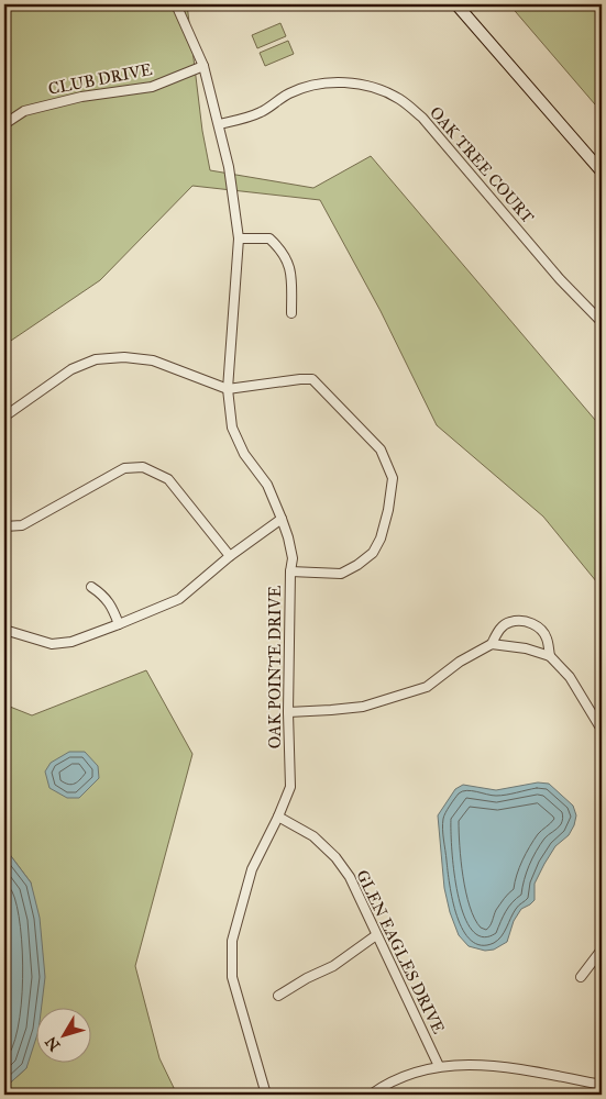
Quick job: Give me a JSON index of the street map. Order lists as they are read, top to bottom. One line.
{"streets":{"street":["CLUB DRIVE","OAK TREE COURT","OAK POINTE DRIVE","GLEN EAGLES DRIVE"]},"crossings":[["CLUB DRIVE","OAK POINTE DRIVE"],["OAK TREE COURT","OAK POINTE DRIVE"],["OAK POINTE DRIVE","GLEN EAGLES DRIVE"]],"north":"bottom left"}
